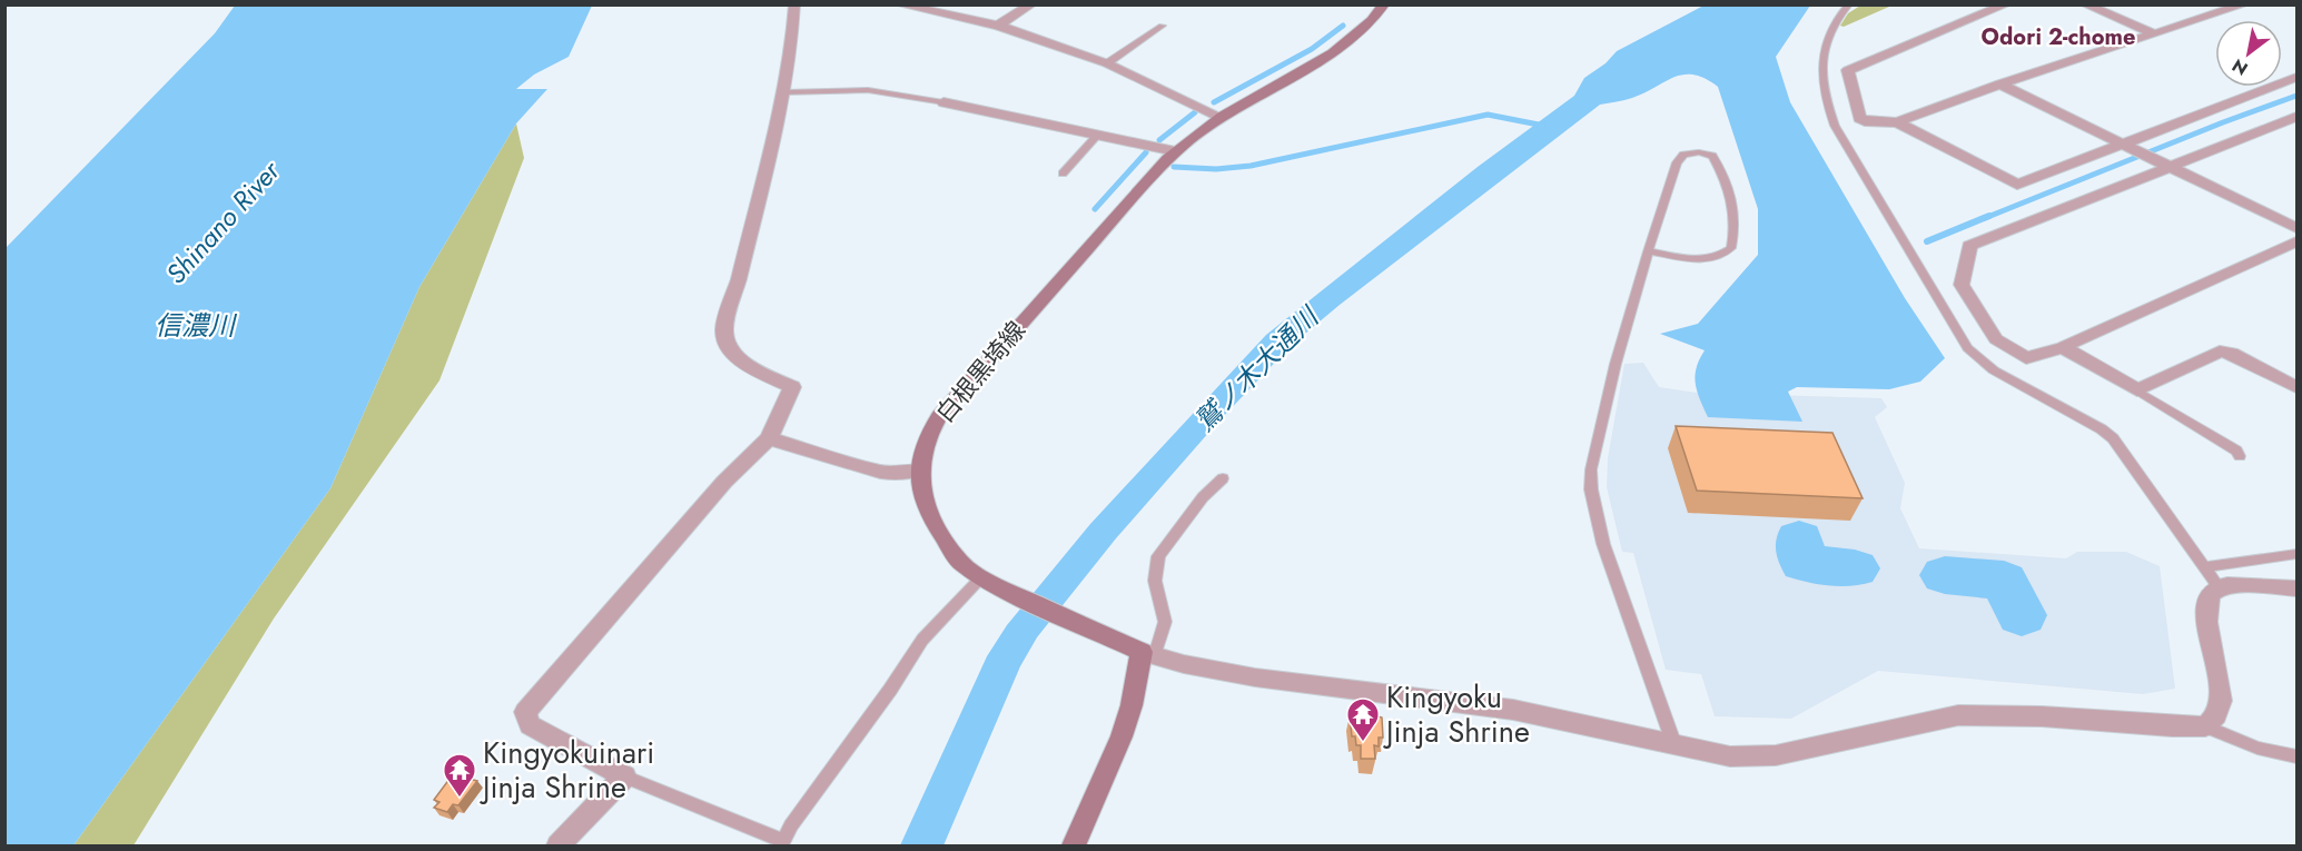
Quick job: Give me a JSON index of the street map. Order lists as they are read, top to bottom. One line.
{"streets":{"main road":["白根黒埼線"]},"districts":["Odori 2-chome"],"water":["Shinano River","信濃川","鷲ノ木大通川"],"places":{"temple":["Kingyoku Jinja Shrine","Kingyokuinari Jinja Shrine"]},"north":"bottom left"}
